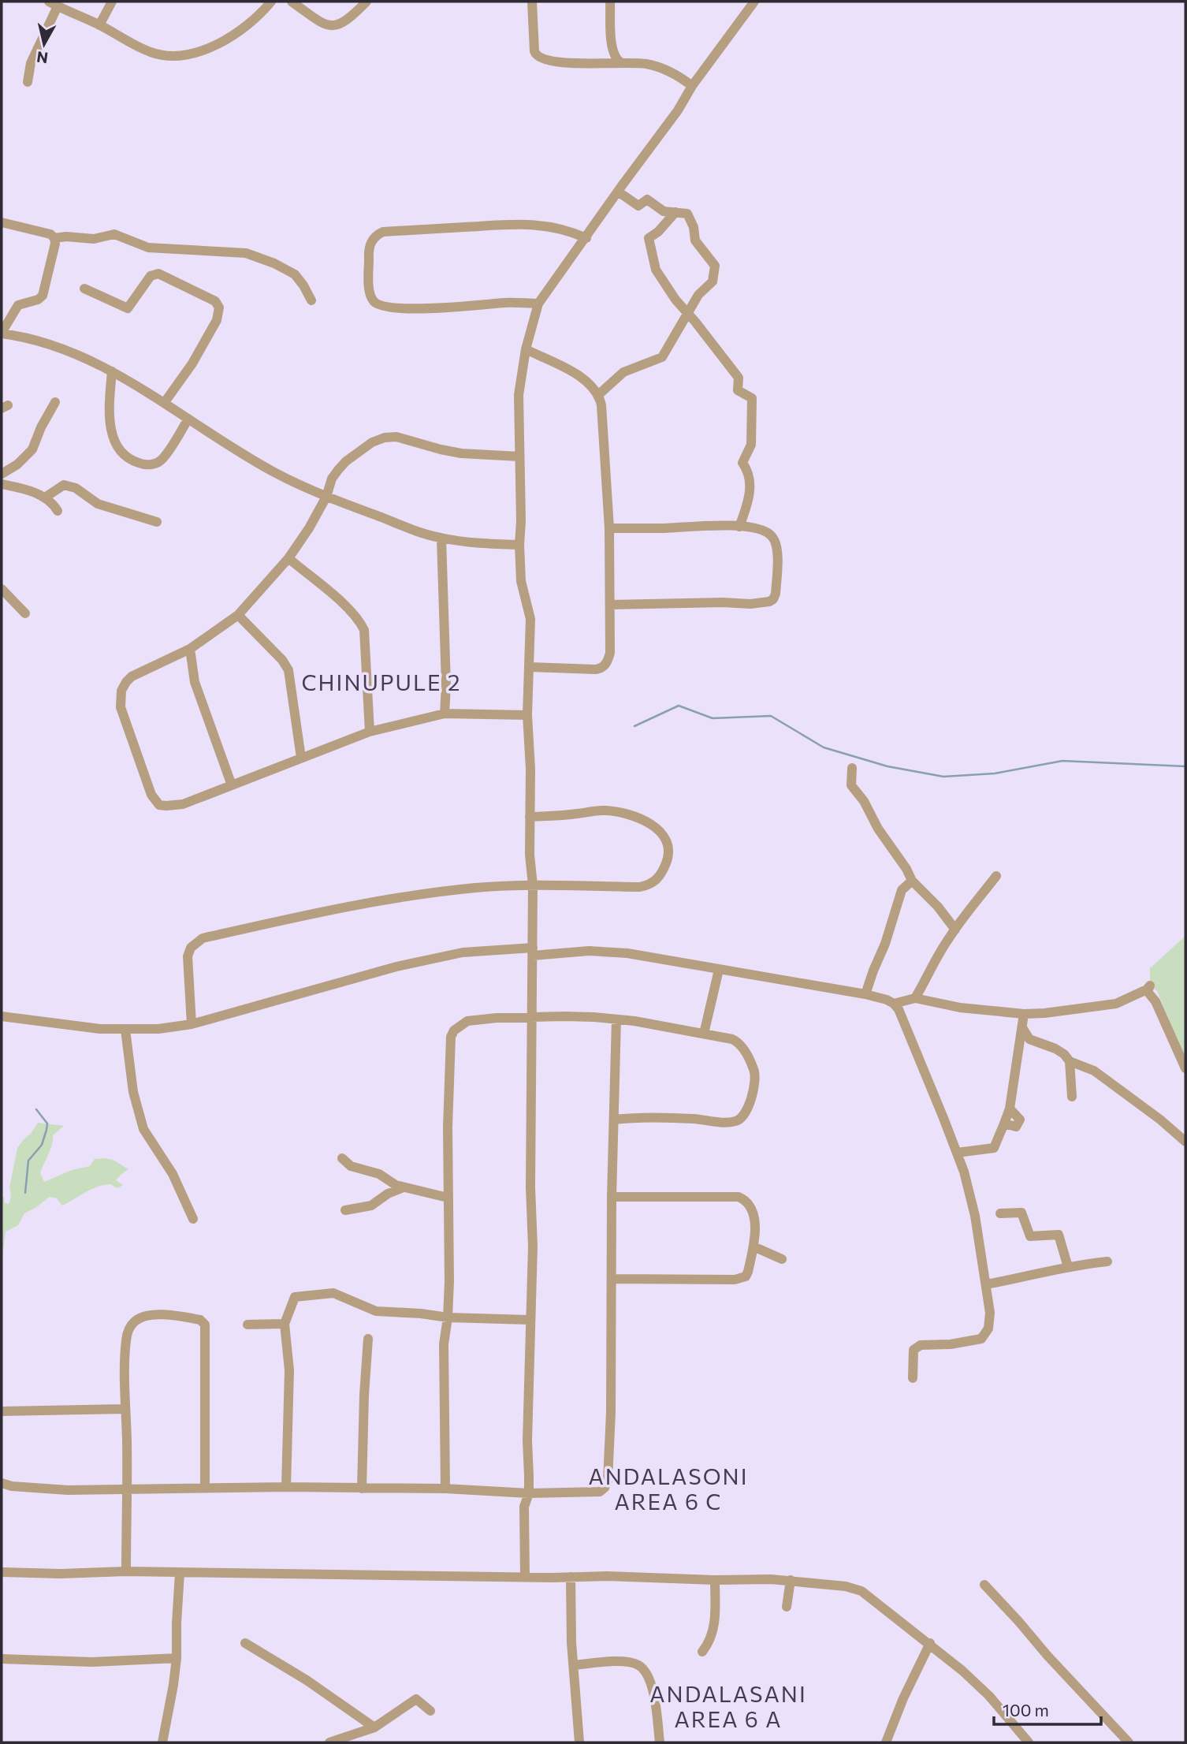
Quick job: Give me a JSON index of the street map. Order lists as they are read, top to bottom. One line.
{"districts":["CHINUPULE 2","ANDALASONI AREA 6 C","ANDALASANI AREA 6 A"],"scale_bar":"100 m","north":"bottom"}
